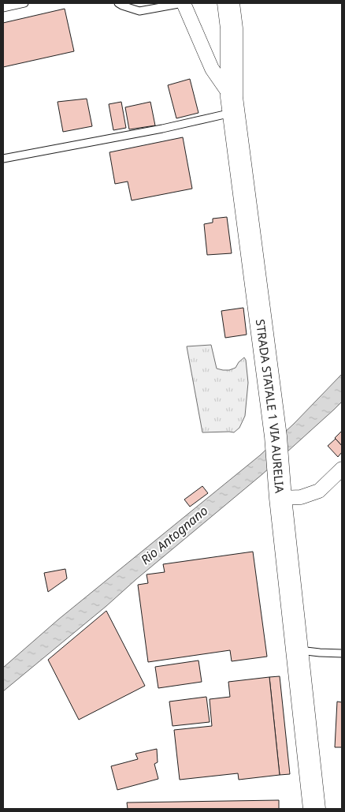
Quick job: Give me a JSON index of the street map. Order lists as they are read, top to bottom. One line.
{"streets":{"main road":["STRADA STATALE 1 VIA AURELIA"]},"water":["Rio Antognano"]}
